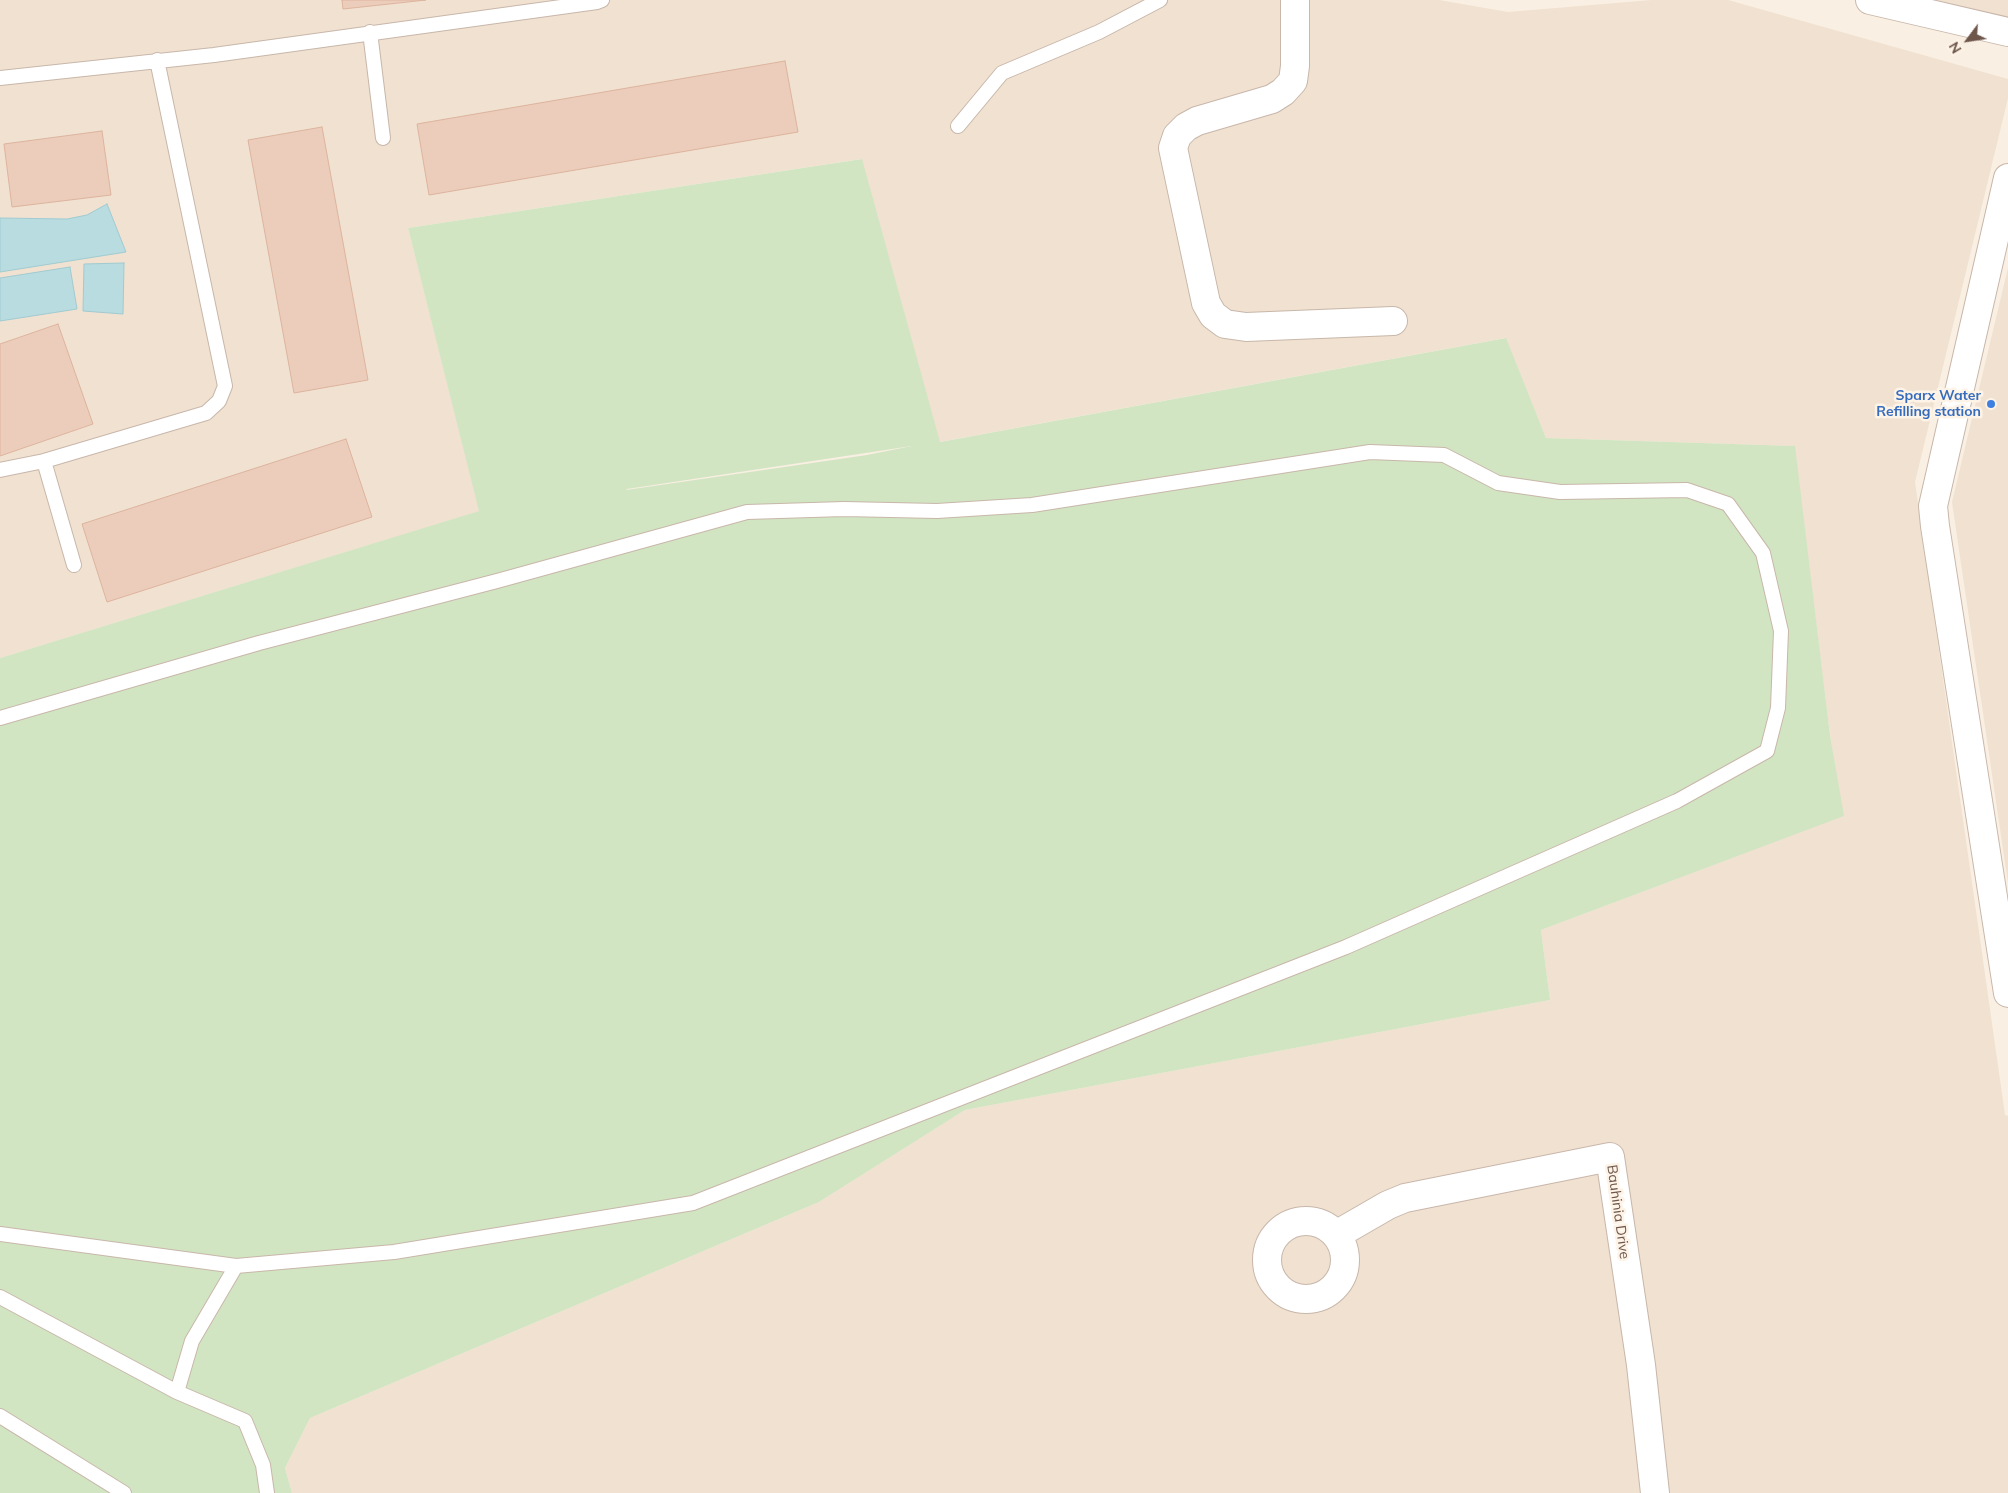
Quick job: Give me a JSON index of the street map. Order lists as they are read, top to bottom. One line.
{"streets":{"street":["Bauhinia Drive"]},"places":["Sparx Water Refilling station"],"north":"bottom left"}
